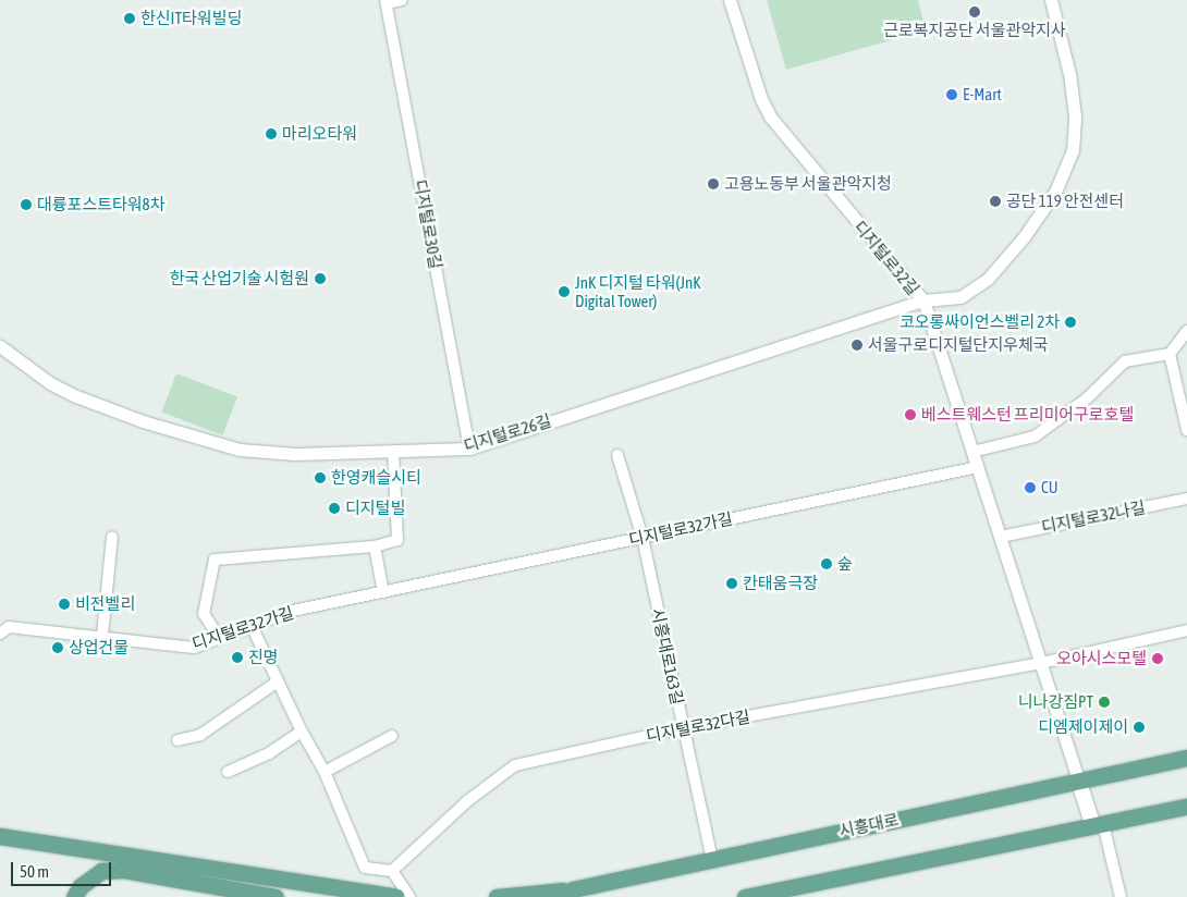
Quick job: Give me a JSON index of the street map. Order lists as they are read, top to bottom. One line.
{"streets":{"main road":["디지털로32길","시흥대로"],"street":["디지털로30길","디지털로26길","디지털로32나길","디지털로32가길","시흥대로163길","디지털로32다길"]},"crossings":[["디지털로30길","디지털로26길"],["디지털로32길","디지털로26길"],["디지털로32길","디지털로32나길"],["디지털로32길","디지털로32가길"],["디지털로32길","디지털로32다길"],["디지털로32길","시흥대로"],["디지털로32가길","시흥대로163길"],["시흥대로163길","디지털로32다길"],["시흥대로163길","시흥대로"]],"places":["근로복지공단 서울관악지사","한신IT타워빌딩","E-Mart","마리오타워","고용노동부 서울관악지청","공단 119 안전센터","대륭포스트타워8차","한국 산업기술 시험원","JnK 디지털 타워(JnK Digital Tower)","코오롱싸이언스벨리 2차","서울구로디지털단지우체국","베스트웨스턴 프리미어구로호텔","한영캐슬시티","CU","디지털빌","숲","칸태움극장","비전벨리","상업건물","진명","오아시스모텔","니나강짐PT","디엠제이제이"],"scale_bar":"50 m"}
